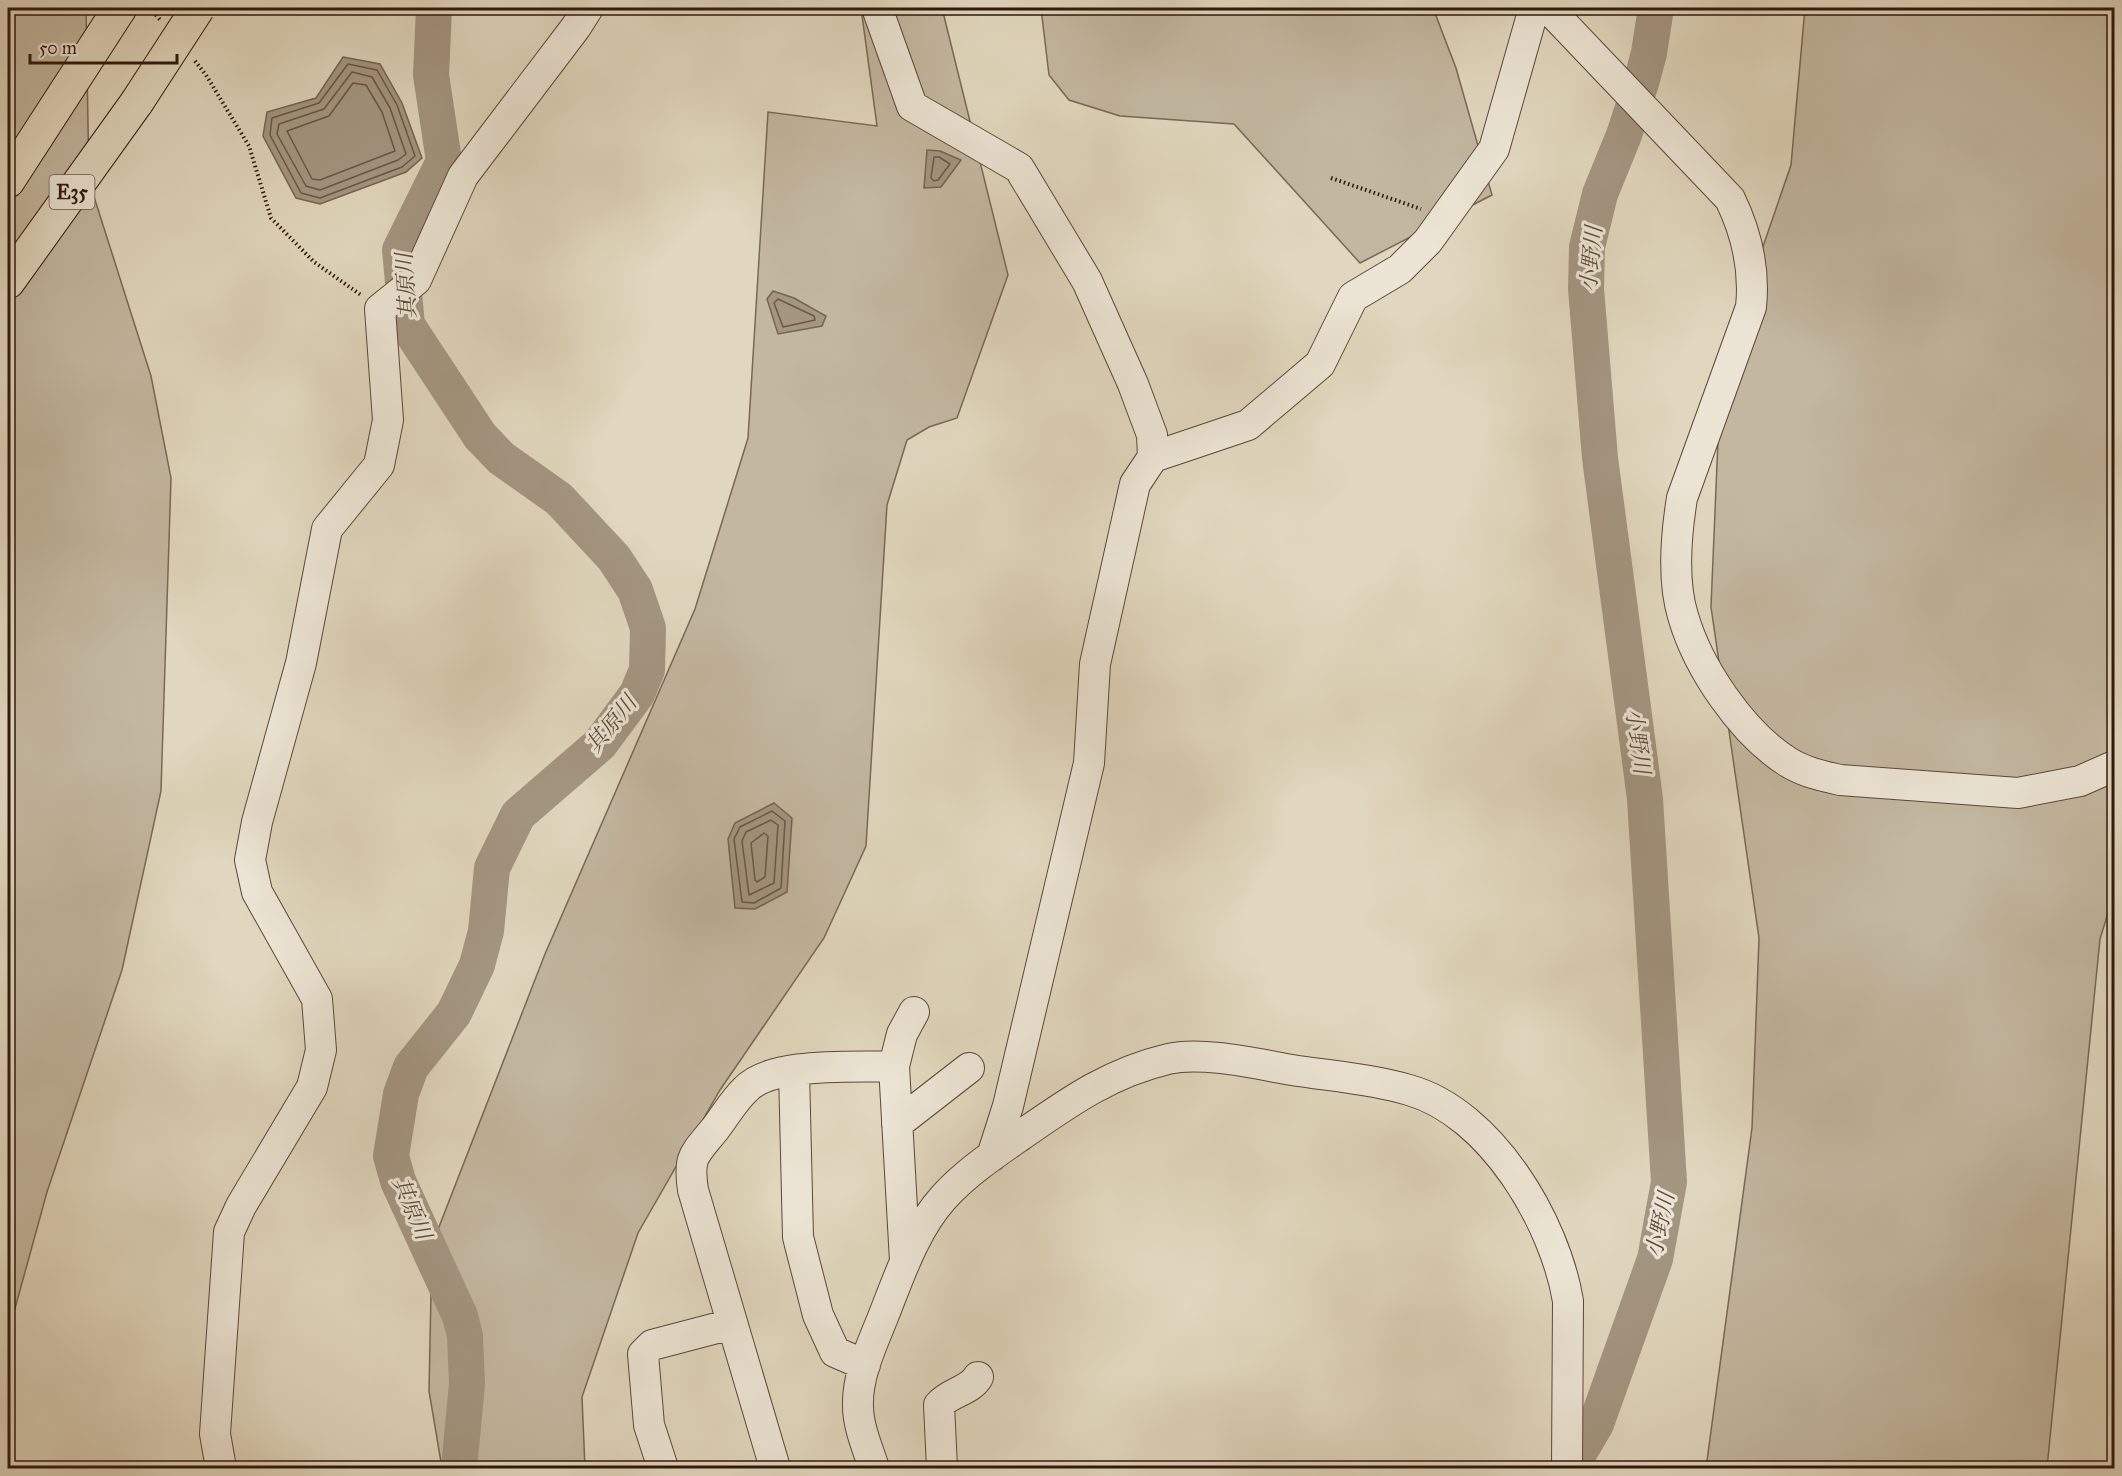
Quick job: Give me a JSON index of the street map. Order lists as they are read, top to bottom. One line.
{"streets":{"highway":["E35"]},"water":["小野川","其原川"],"scale_bar":"50 m"}
